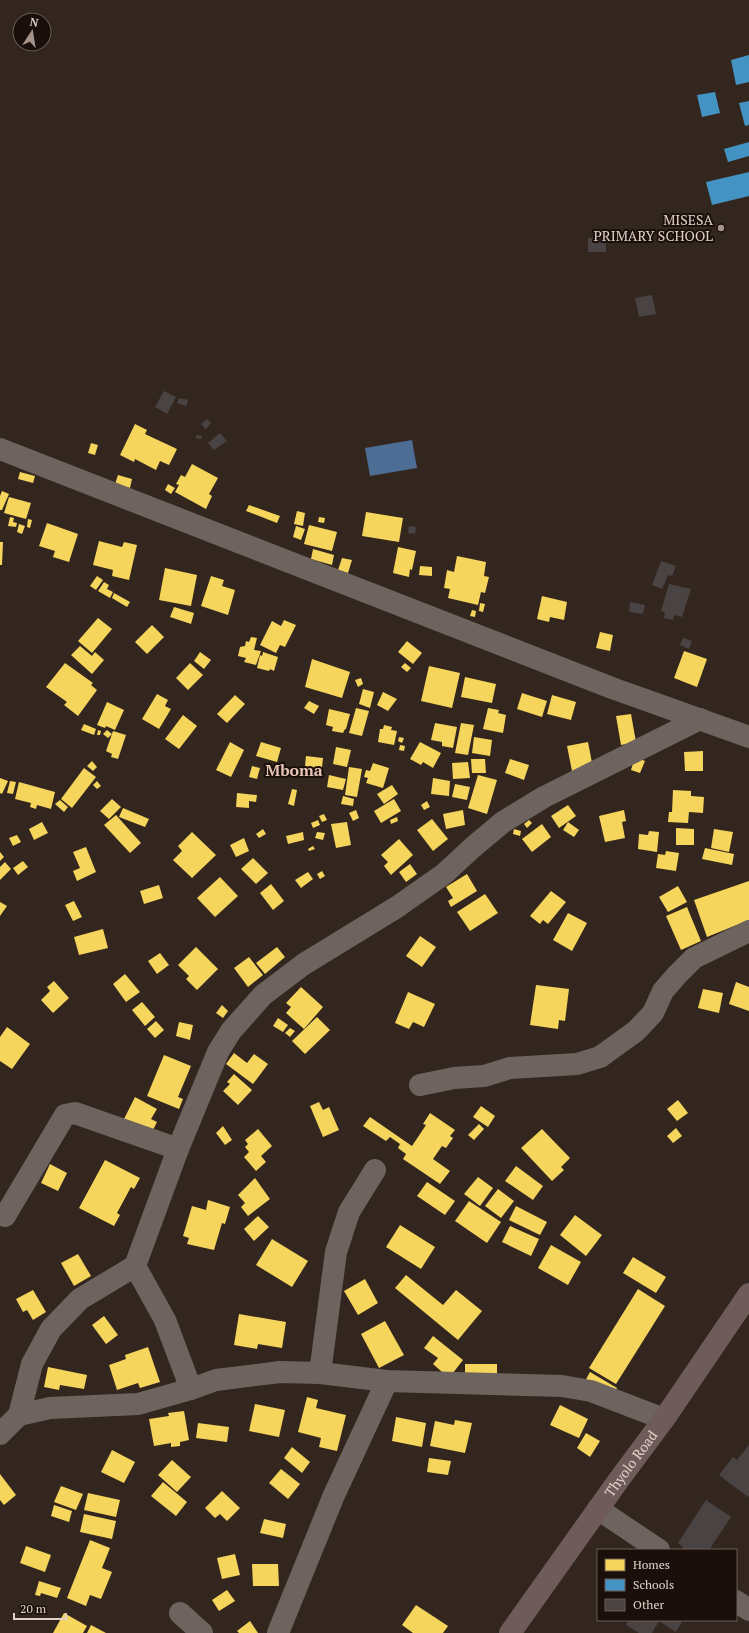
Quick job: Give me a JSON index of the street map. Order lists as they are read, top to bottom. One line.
{"streets":{"highway":["Thyolo Road"]},"districts":["Mboma"],"places":["MISESA PRIMARY SCHOOL"],"legend":["Homes","Schools","Other"],"scale_bar":"20 m","north":"top"}
